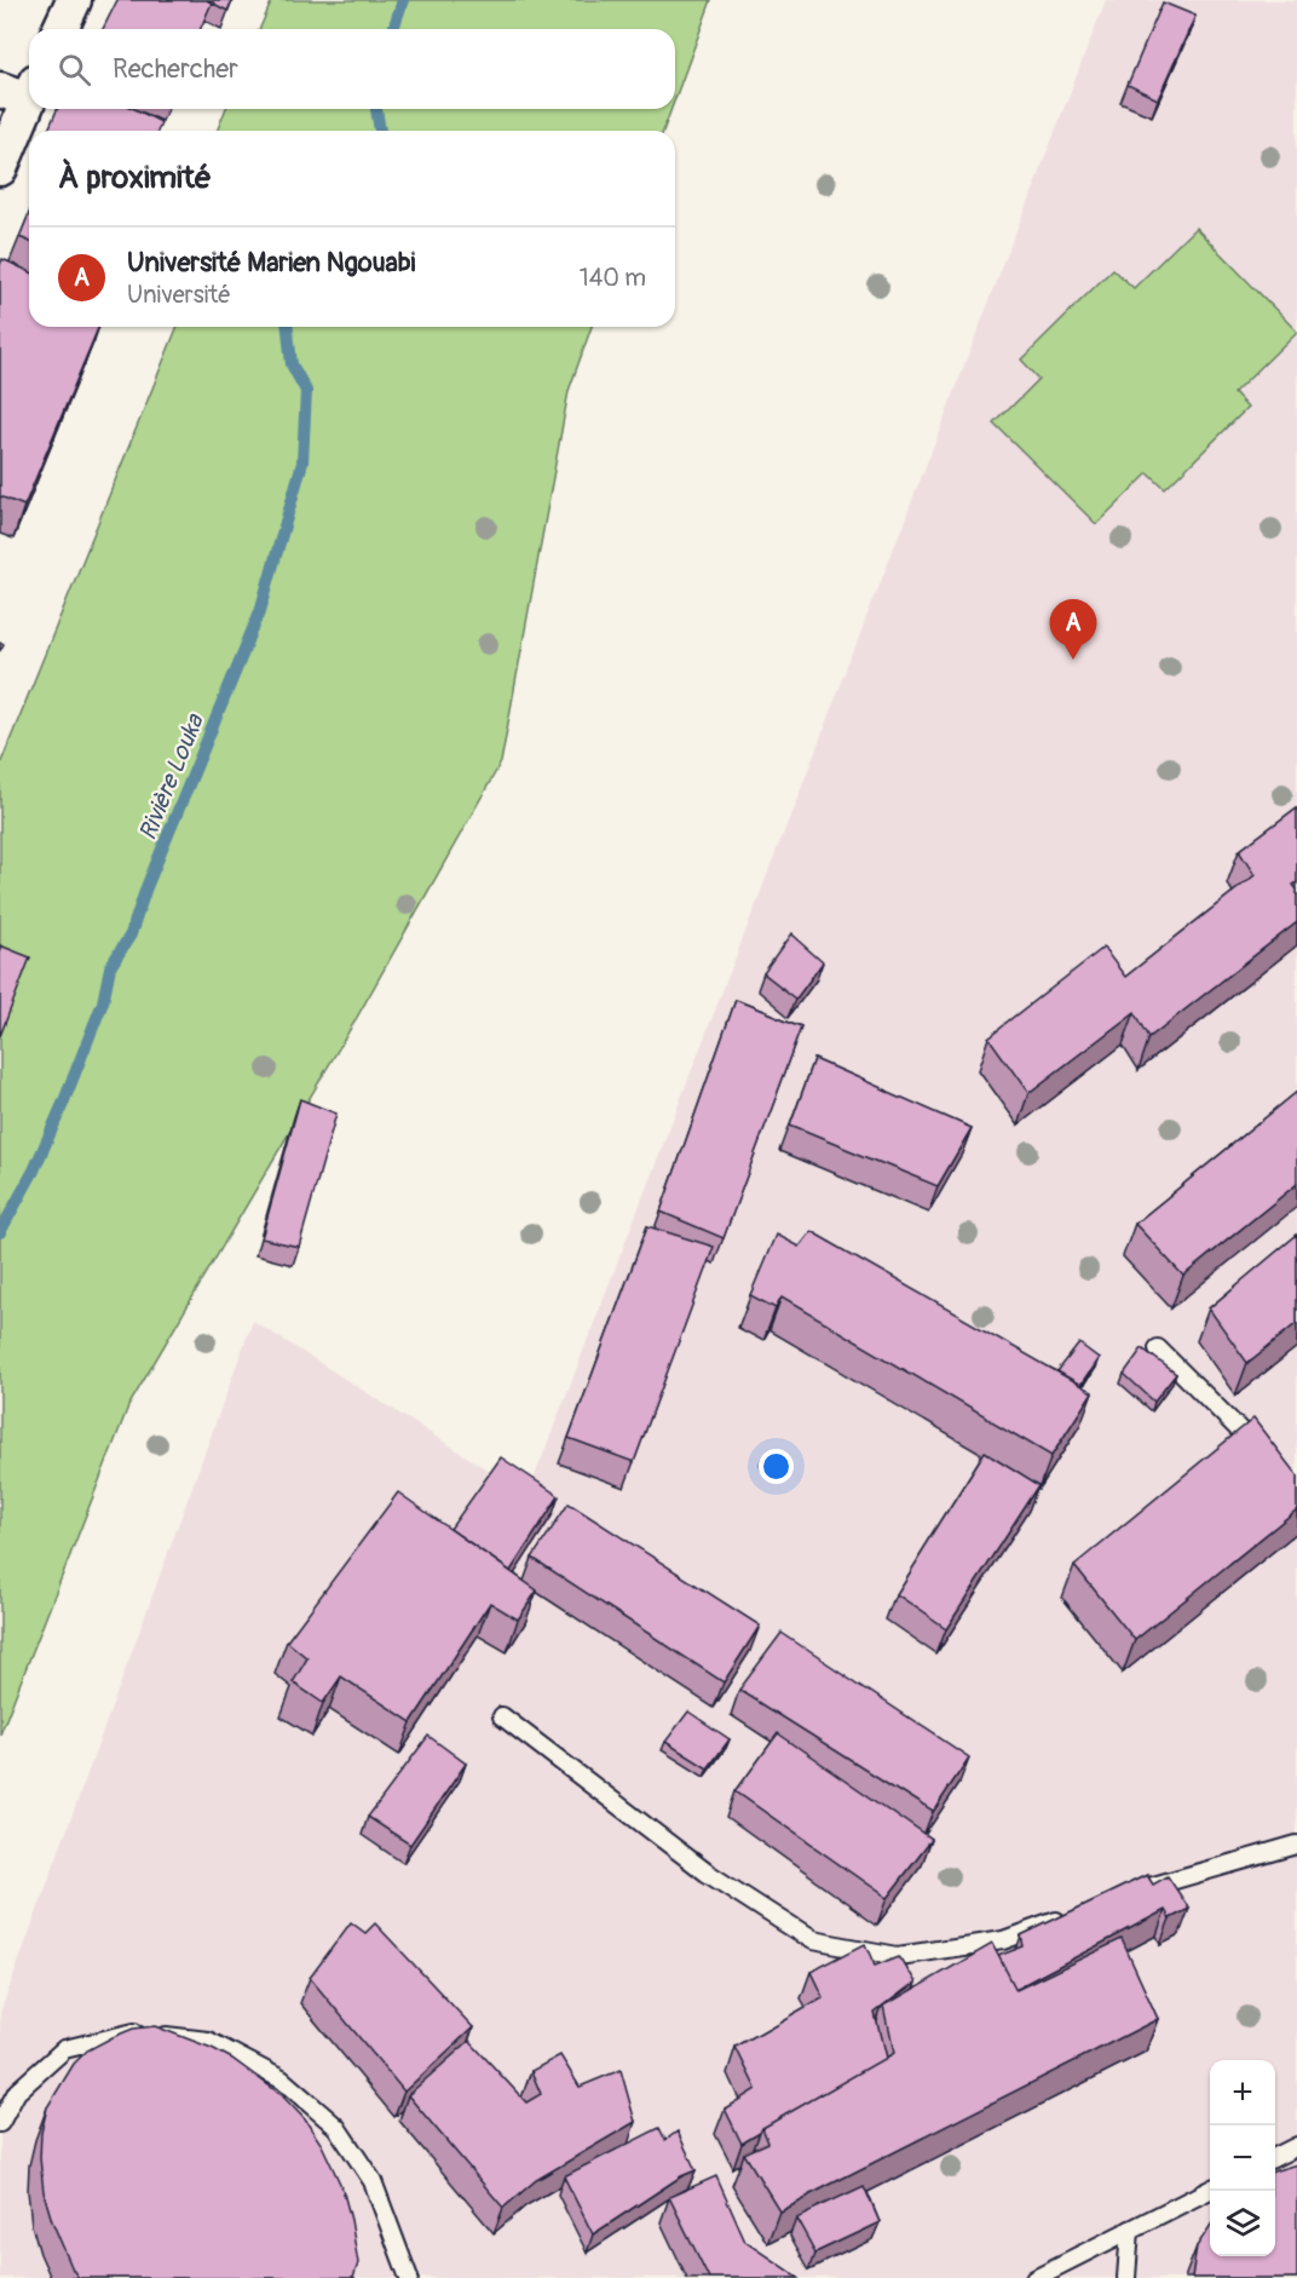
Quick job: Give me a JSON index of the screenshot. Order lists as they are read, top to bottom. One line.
{"water":["Rivière Louka"],"page":{"search":"Rechercher","heading":"À proximité","list":[{"mark":"A","name":"Université Marien Ngouabi","note":"Université","value":"140 m"}],"pins":"A","map_buttons":["+","−"]}}
